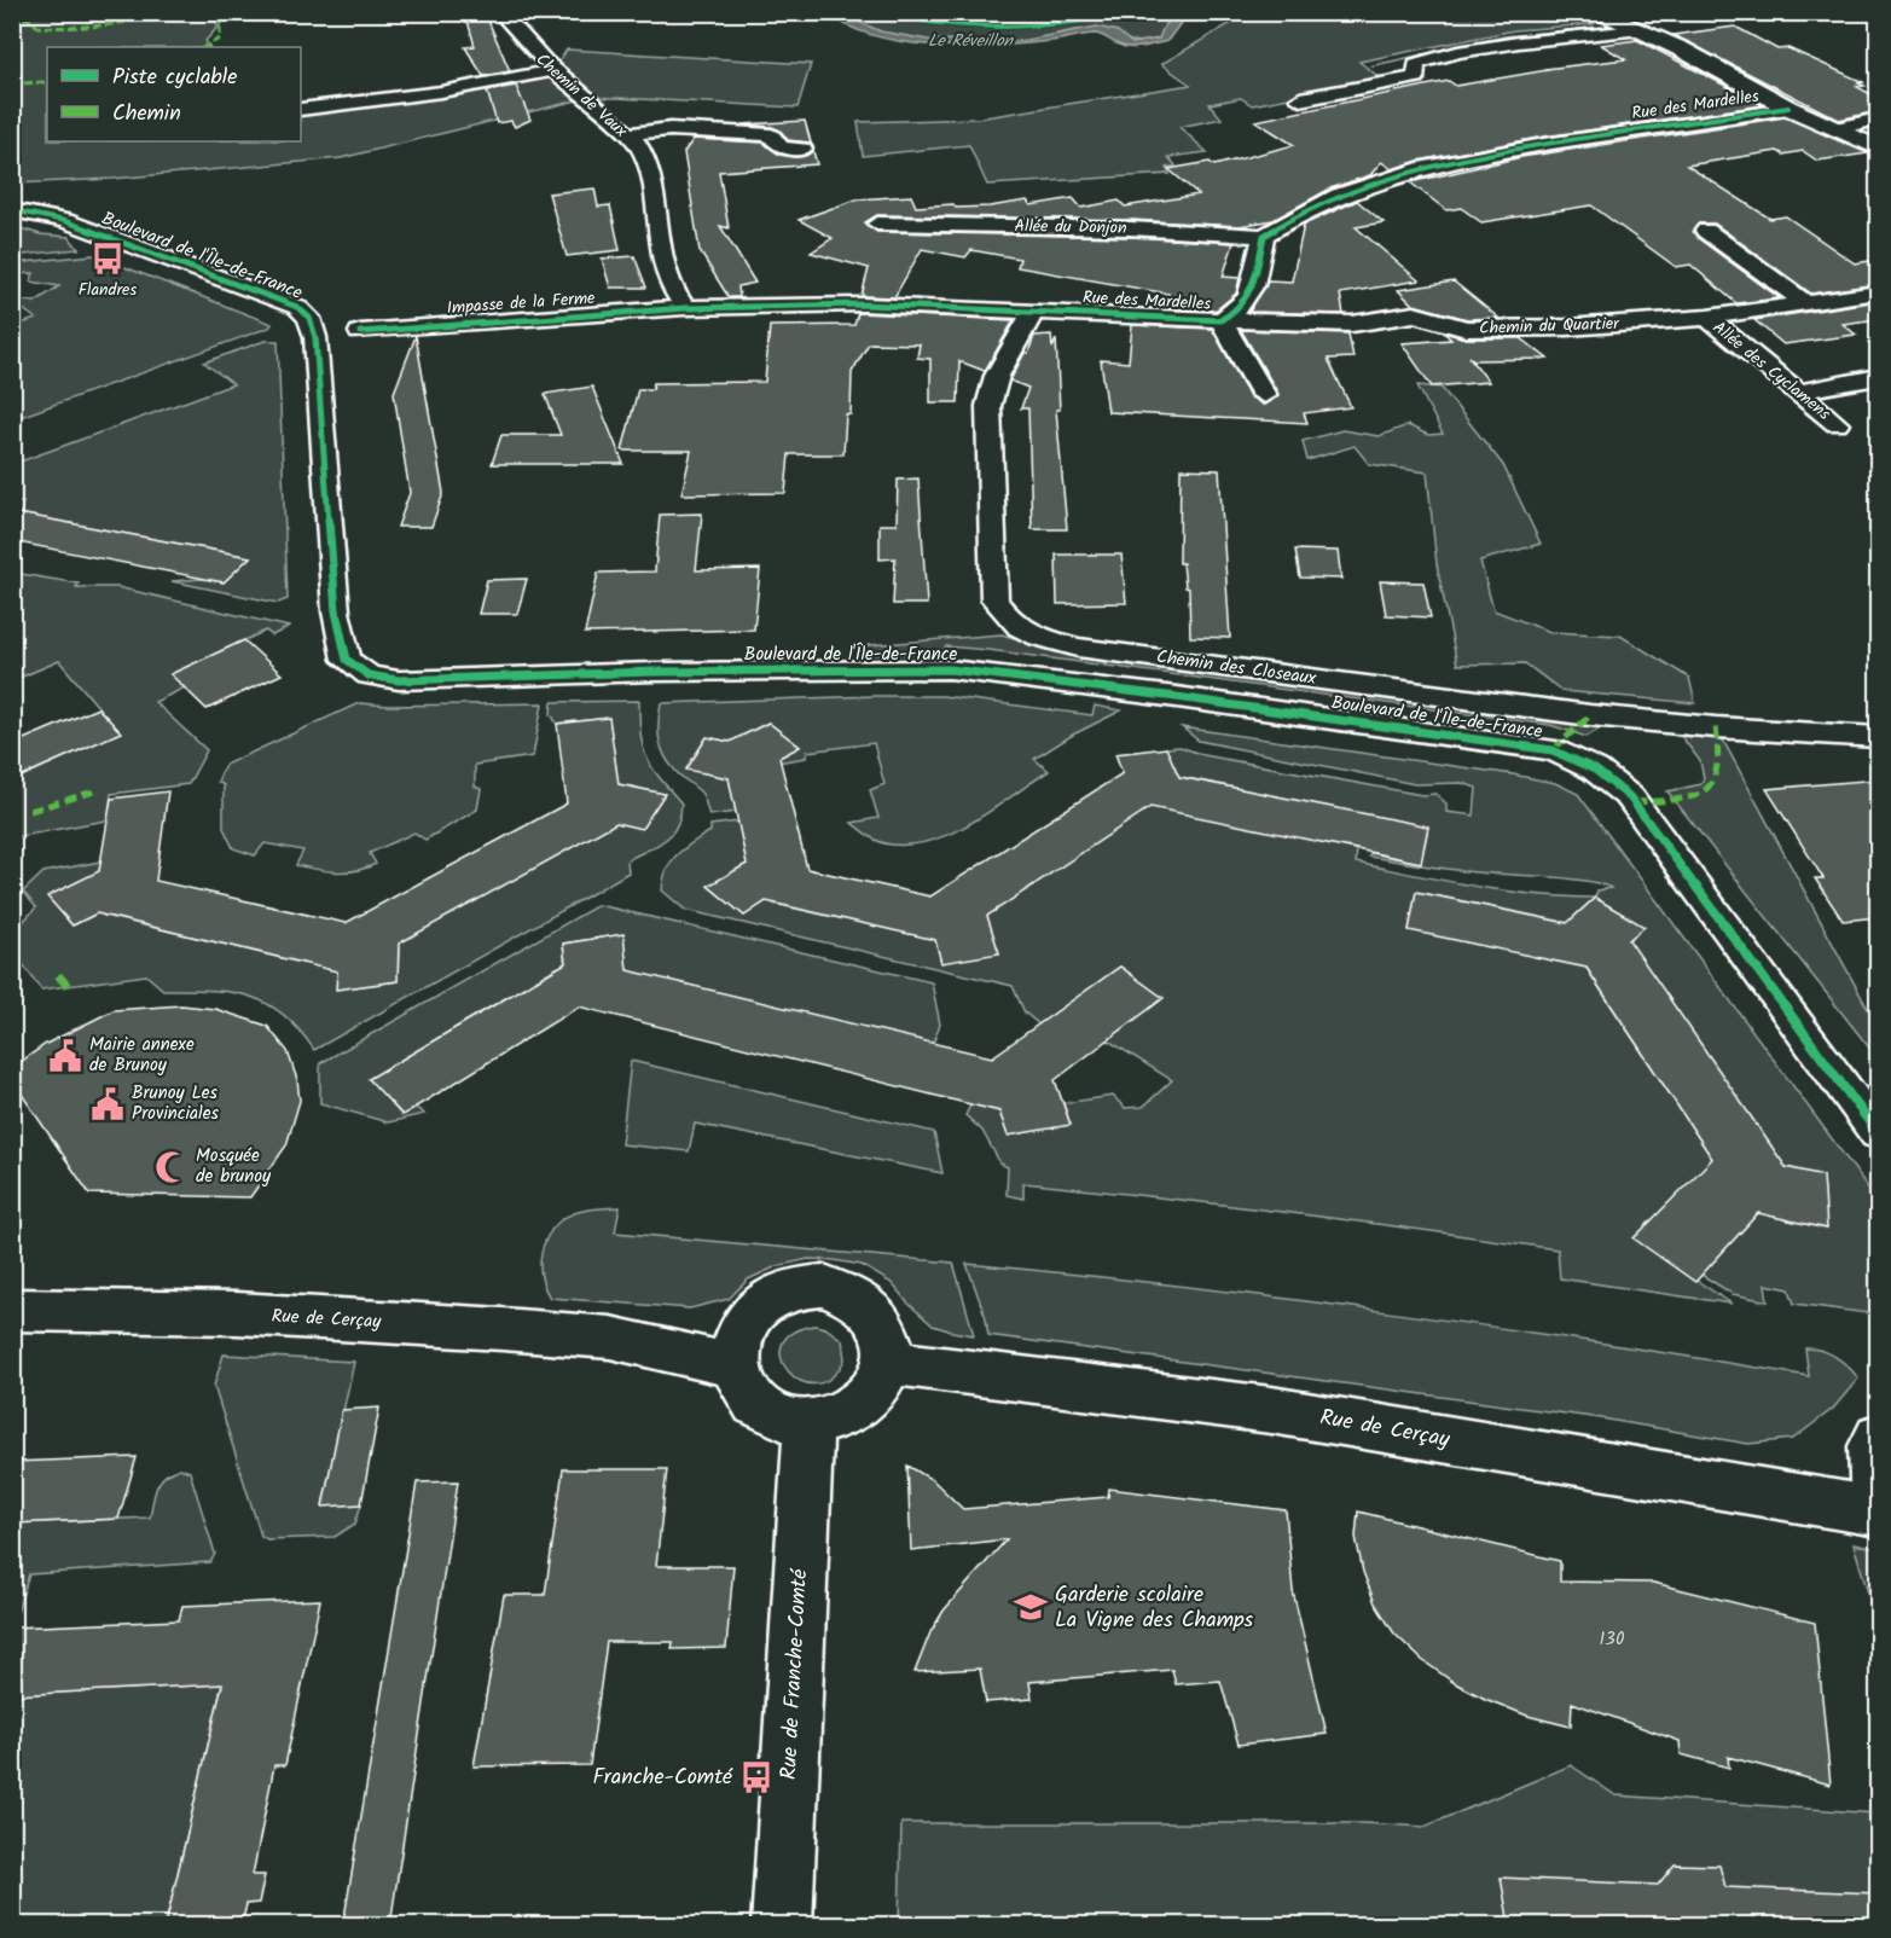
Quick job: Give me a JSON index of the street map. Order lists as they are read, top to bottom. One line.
{"streets":{"street":["Chemin de Vaux","Rue des Mardelles","Allée du Donjon","Boulevard de l'Île-de-France","Impasse de la Ferme","Chemin du Quartier","Allée des Cyclamens","Chemin des Closeaux","Rue de Cerçay","Rue de Franche-Comté"]},"crossings":[["Chemin de Vaux","Rue des Mardelles"],["Chemin de Vaux","Impasse de la Ferme"],["Rue des Mardelles","Allée du Donjon"],["Rue des Mardelles","Impasse de la Ferme"],["Rue des Mardelles","Chemin du Quartier"],["Rue des Mardelles","Chemin des Closeaux"],["Chemin du Quartier","Allée des Cyclamens"],["Rue de Cerçay","Rue de Franche-Comté"]],"water":["Le Réveillon"],"places":{"bus stop":["Flandres","Franche-Comté"],"public building":["Mairie annexe de Brunoy","Brunoy Les Provinciales"],"mosque":["Mosquée de brunoy"],"school or university":["Garderie scolaire La Vigne des Champs"]},"house_numbers":["130"],"legend":["Piste cyclable","Chemin"]}
